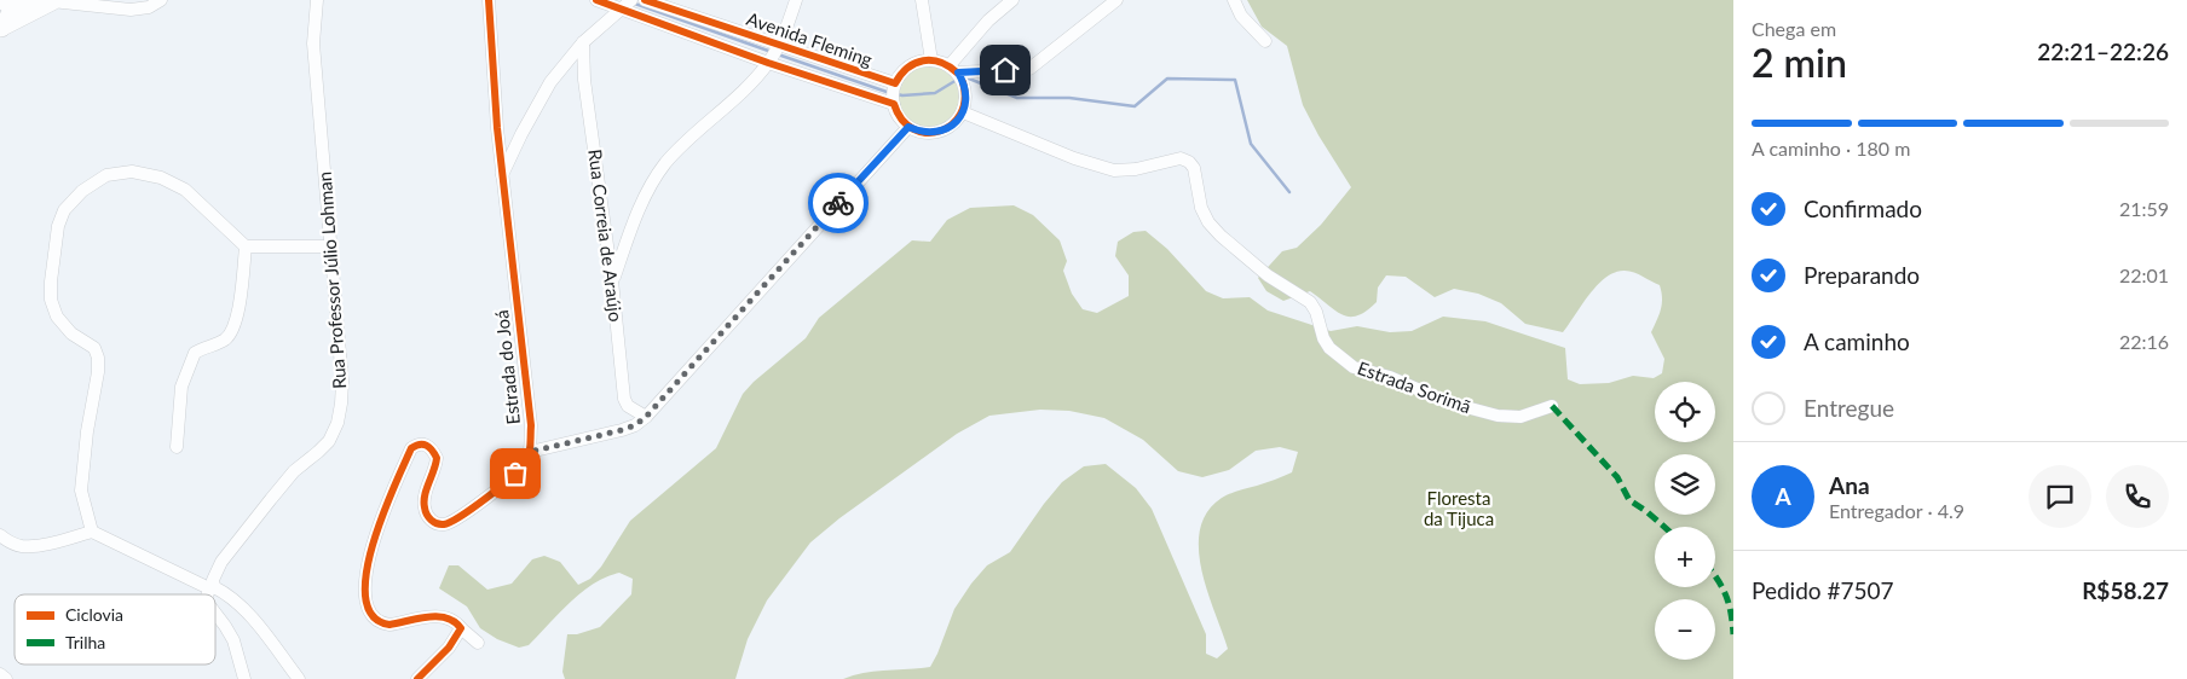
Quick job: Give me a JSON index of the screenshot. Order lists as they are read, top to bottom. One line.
{"streets":{"street":["Avenida Fleming","Rua Correia de Araújo","Rua Professor Júlio Lohman","Estrada do Joá","Estrada Sorimã"]},"crossings":[["Avenida Fleming","Estrada Sorimã"]],"parks":["Floresta da Tijuca"],"legend":["Ciclovia","Trilha"],"page":{"heading":["2 min","Chega em","22:21–22:26"],"panel":["Ana","Entregador · 4.9","Pedido #7507","R$58.27"],"bar":"A caminho · 180 m","list":[["Confirmado","21:59"],["Preparando","22:01"],["A caminho","22:16"],"Entregue"],"map_buttons":["+","−"],"round":"A"}}
